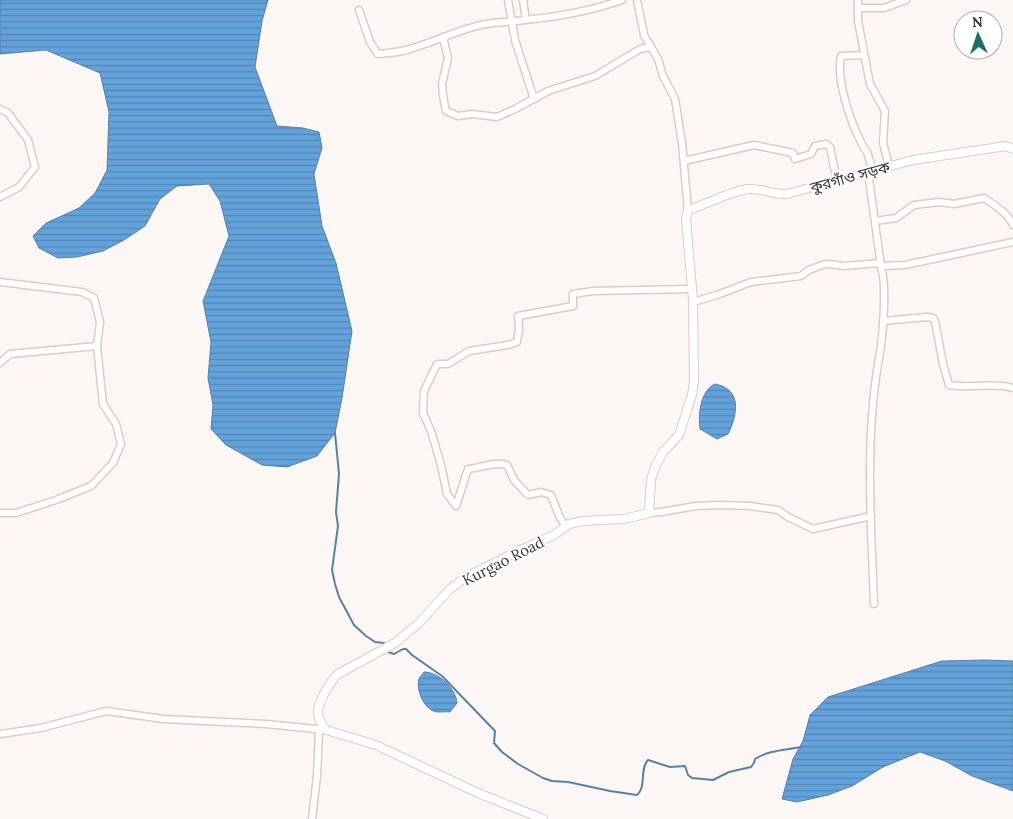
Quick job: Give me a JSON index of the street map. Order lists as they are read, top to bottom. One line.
{"streets":{"street":["কুরগাঁও সড়ক","Kurgao Road"]},"north":"top"}
